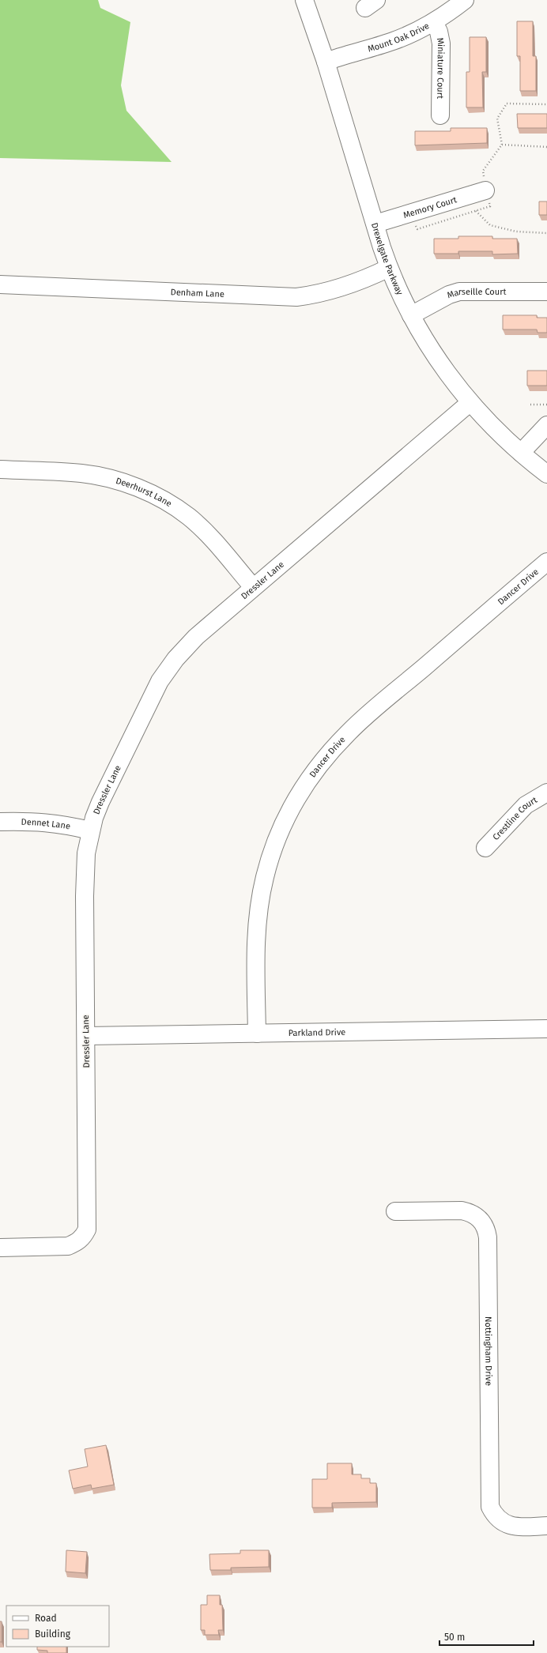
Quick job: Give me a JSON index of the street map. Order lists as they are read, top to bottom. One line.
{"streets":{"street":["Mount Oak Drive","Miniature Court","Memory Court","Drexelgate Parkway","Denham Lane","Marseille Court","Deerhurst Lane","Dressler Lane","Dancer Drive","Crestline Court","Dennet Lane","Parkland Drive","Nottingham Drive"]},"crossings":[["Mount Oak Drive","Miniature Court"],["Mount Oak Drive","Drexelgate Parkway"],["Memory Court","Drexelgate Parkway"],["Drexelgate Parkway","Denham Lane"],["Drexelgate Parkway","Marseille Court"],["Drexelgate Parkway","Dressler Lane"],["Deerhurst Lane","Dressler Lane"],["Dressler Lane","Dennet Lane"],["Dressler Lane","Parkland Drive"],["Dancer Drive","Parkland Drive"]],"legend":["Road","Building"],"scale_bar":"50 m"}
